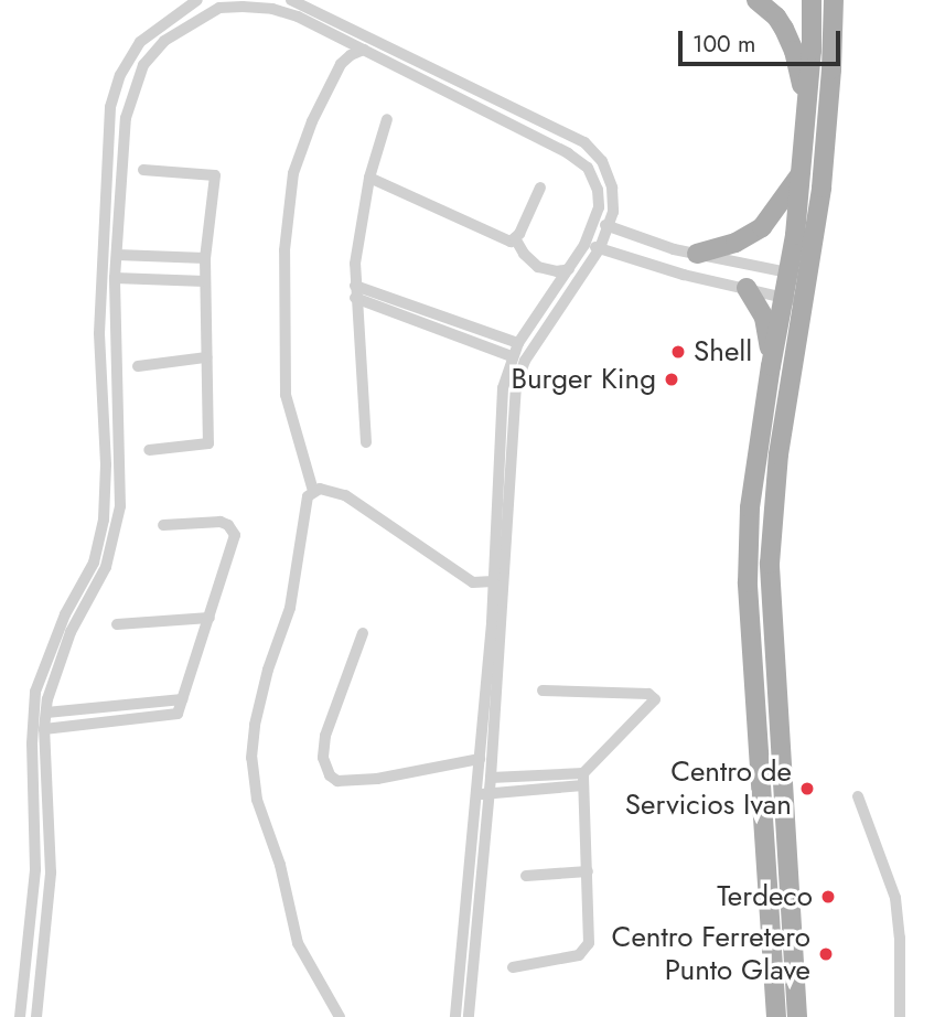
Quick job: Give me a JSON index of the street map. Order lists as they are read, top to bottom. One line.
{"places":["Shell","Burger King","Centro de Servicios Ivan","Terdeco","Centro Ferretero Punto Glave"],"scale_bar":"100 m"}
